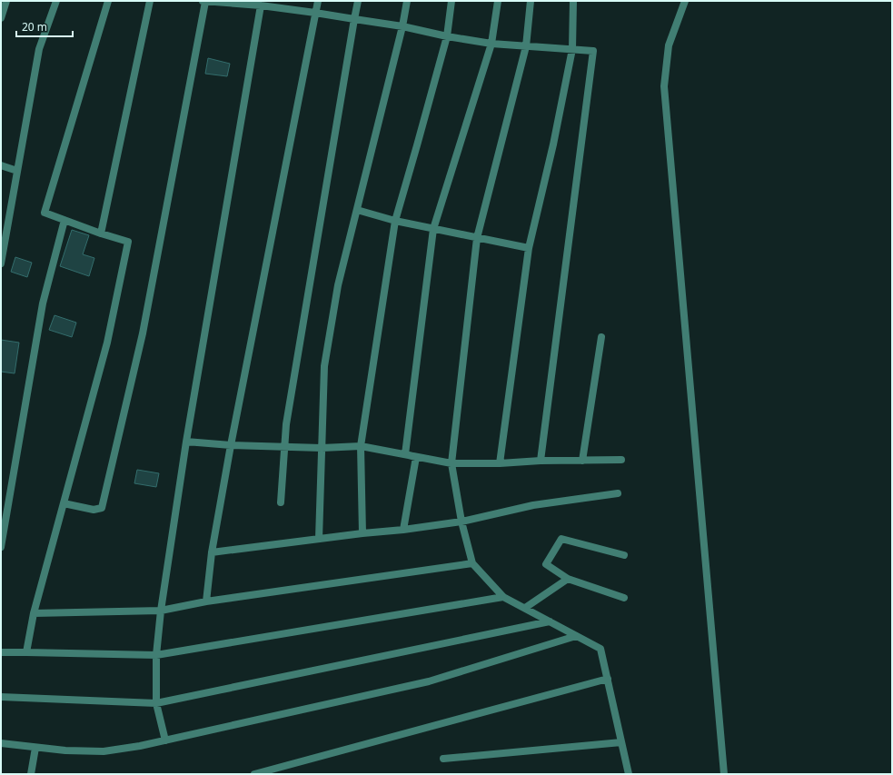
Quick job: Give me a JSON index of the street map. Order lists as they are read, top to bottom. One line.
{"scale_bar":"20 m"}
